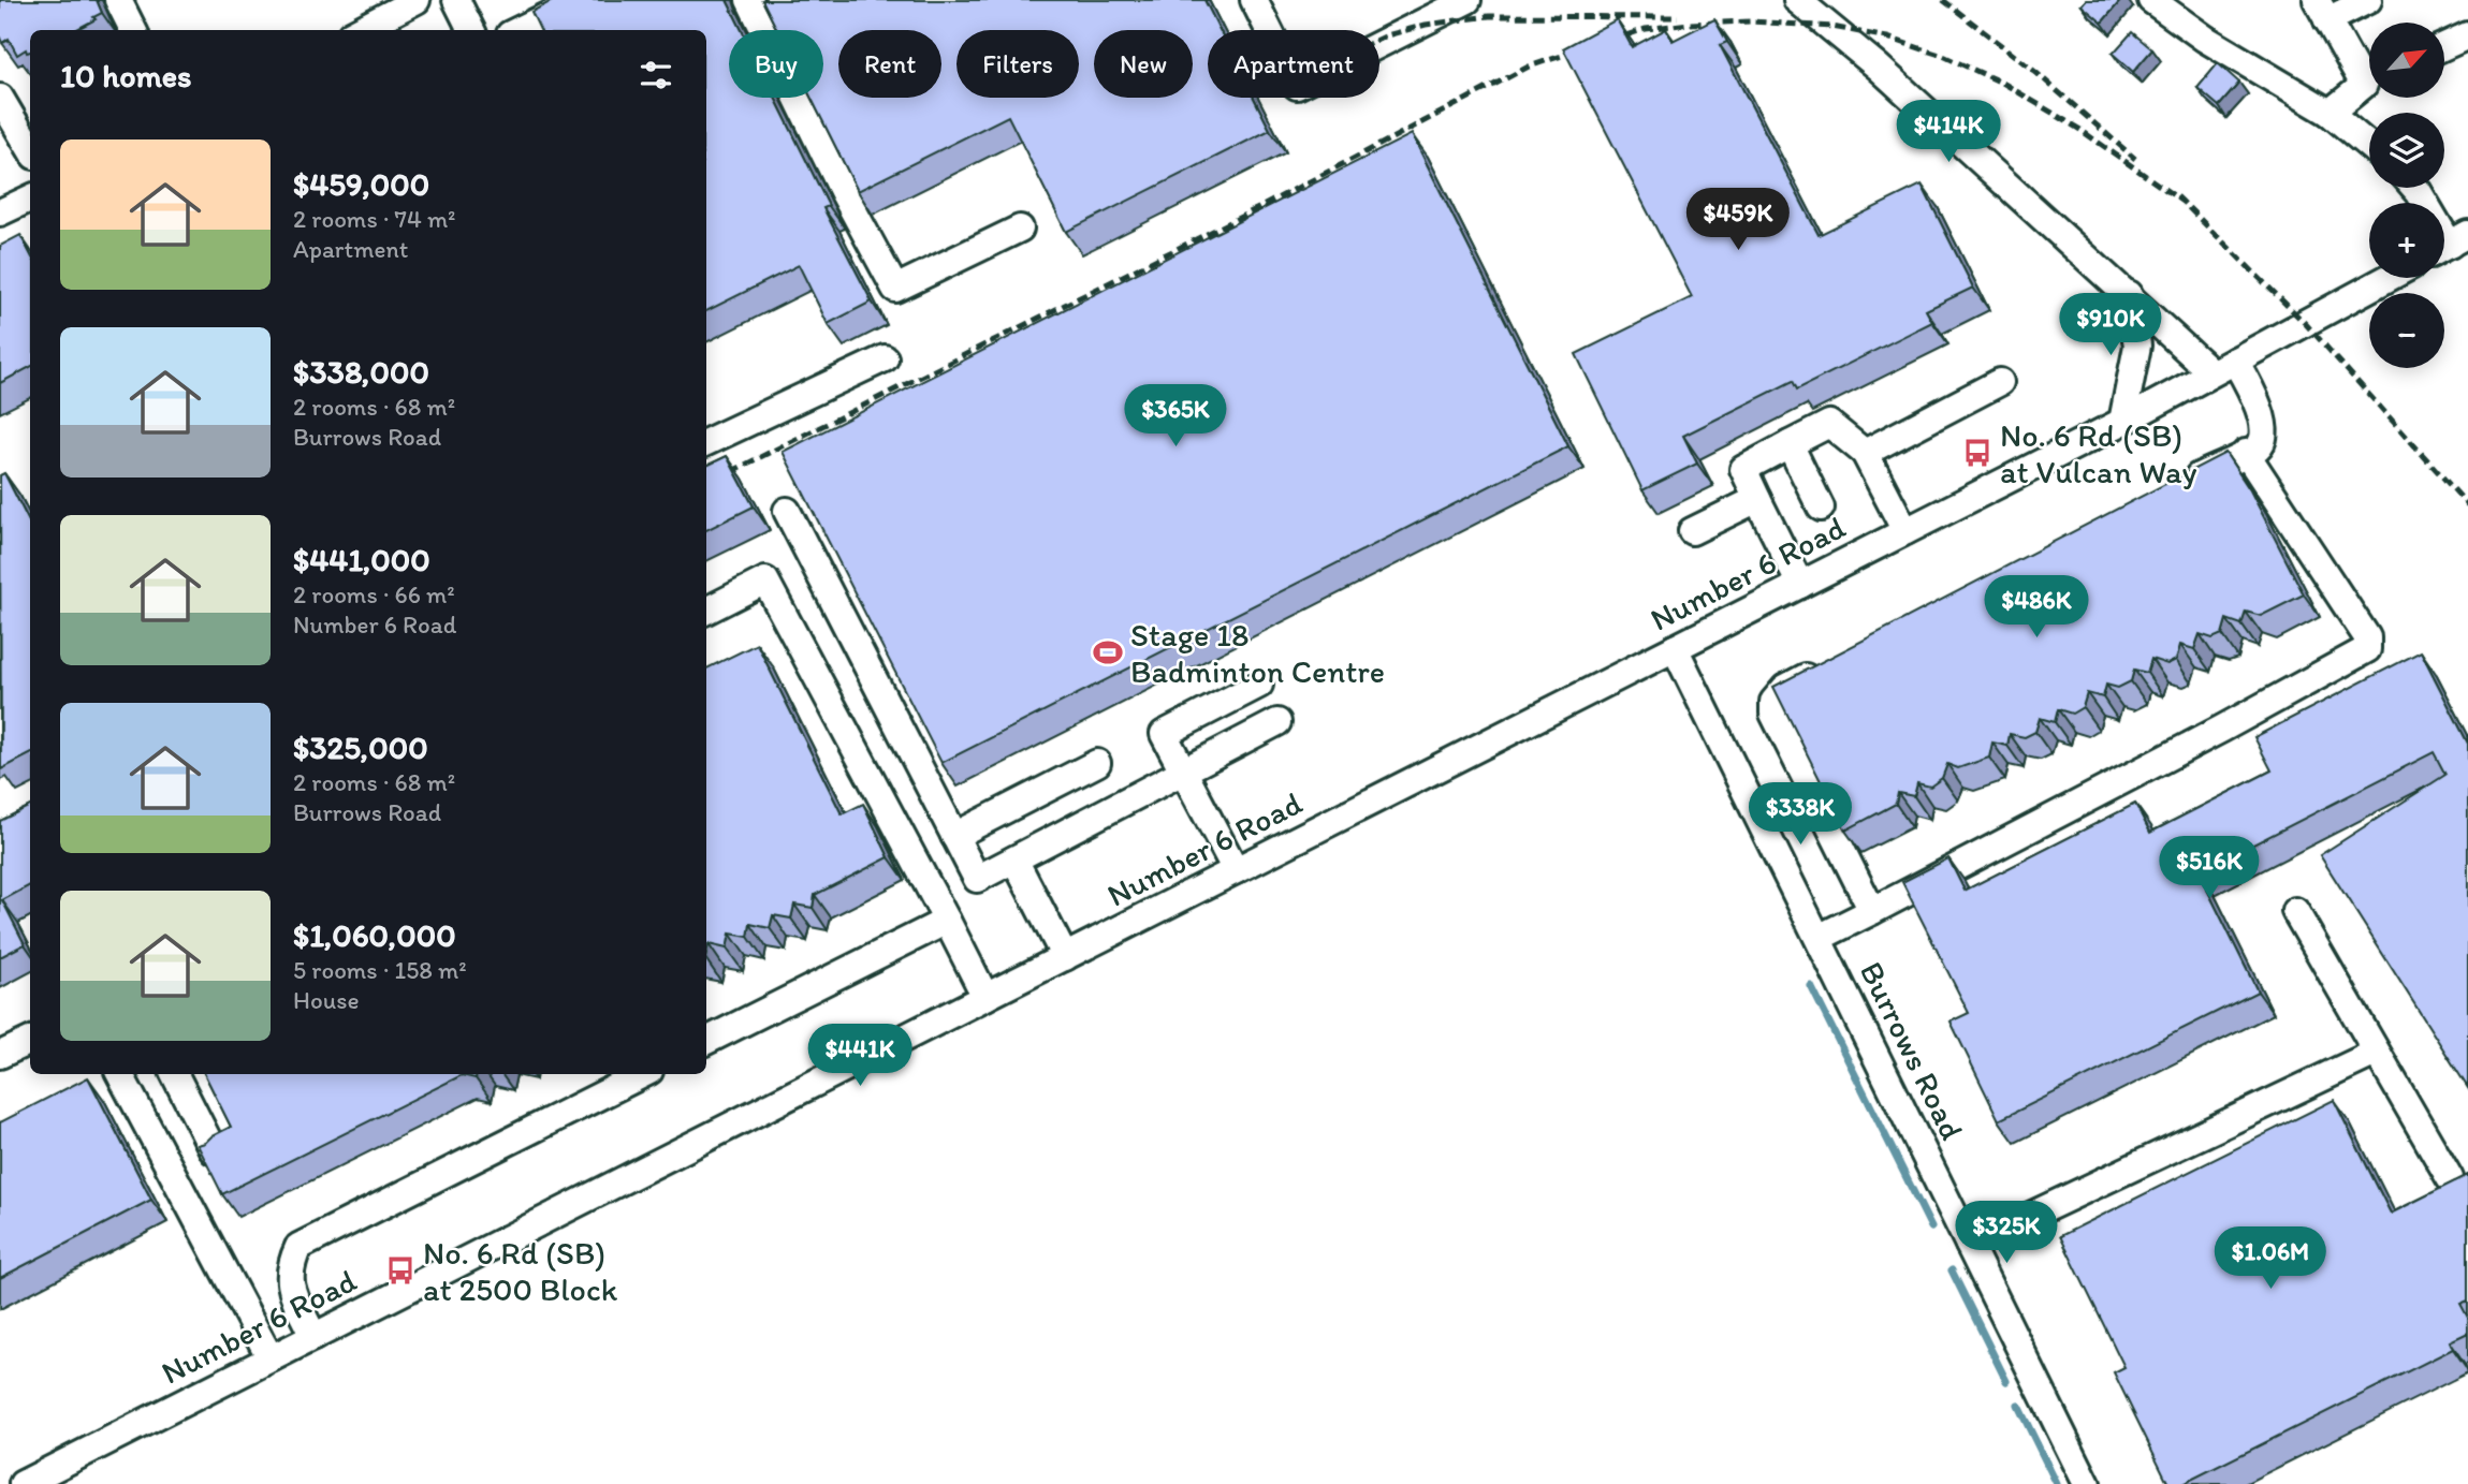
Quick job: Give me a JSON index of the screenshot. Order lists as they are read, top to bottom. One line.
{"streets":{"street":["Number 6 Road","Burrows Road"]},"crossings":[["Number 6 Road","Burrows Road"]],"places":{"bus stop":["No. 6 Rd (SB) at Vulcan Way","No. 6 Rd (SB) at 2500 Block"],"sports":["Stage 18 Badminton Centre"]},"north":"top right","page":{"map_buttons":["+","−"],"chip":["Buy","Rent","Filters","New","Apartment"],"heading":"10 homes","price":["$414K","$459K","$910K","$365K","$486K","$338K","$516K","$441K","$325K","$1.06M"],"list":[{"name":"$459,000","note":"2 rooms · 74 m² · Apartment"},{"name":"$338,000","note":"2 rooms · 68 m² · Burrows Road"},{"name":"$441,000","note":"2 rooms · 66 m² · Number 6 Road"},{"name":"$325,000","note":"2 rooms · 68 m² · Burrows Road"},{"name":"$1,060,000","note":"5 rooms · 158 m² · House"}]}}
